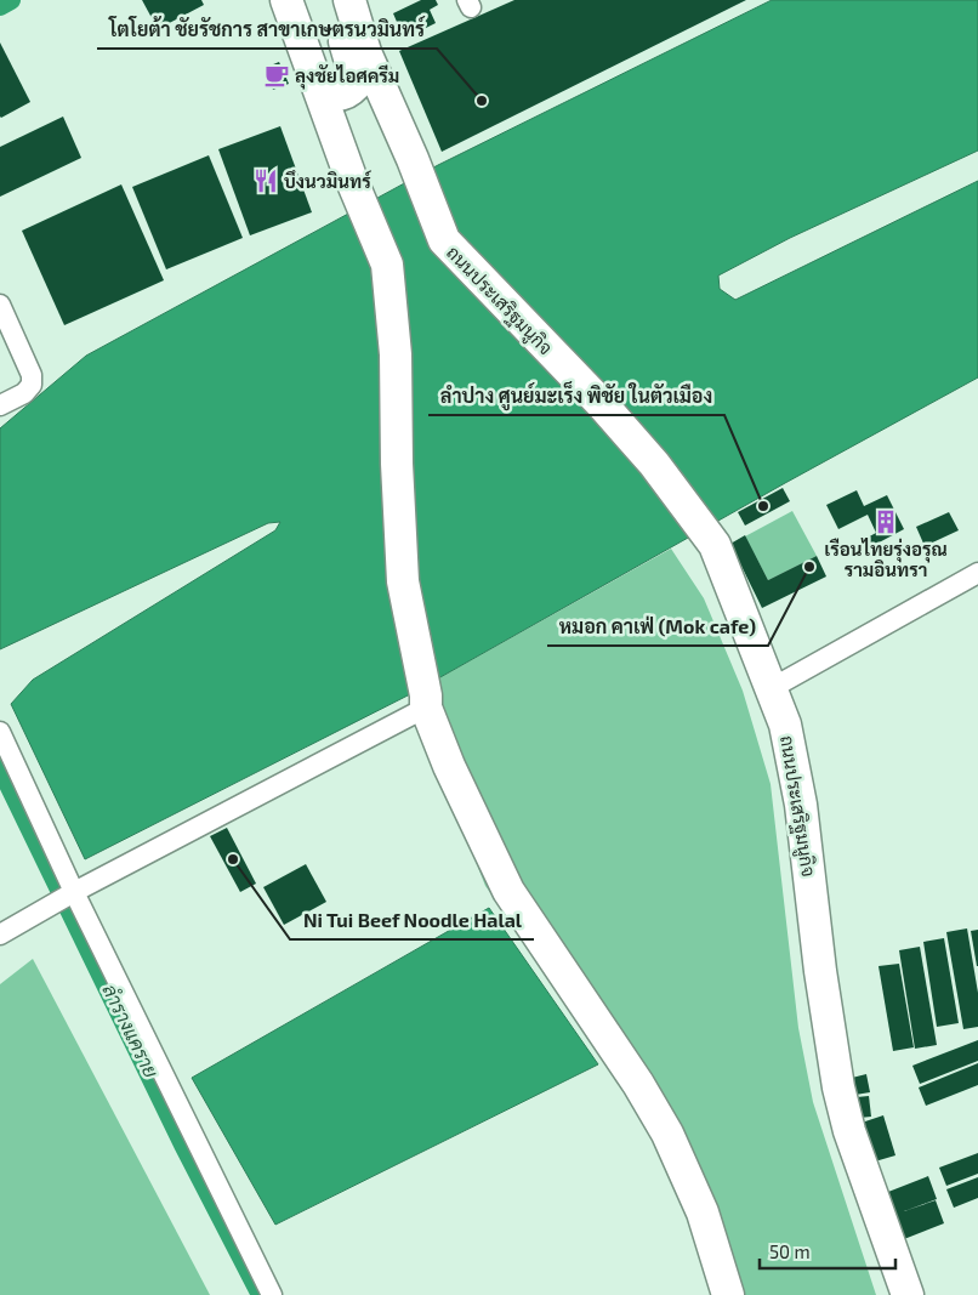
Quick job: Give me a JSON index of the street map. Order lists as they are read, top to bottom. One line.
{"streets":{"main road":["ถนนประเสริฐมนูกิจ"]},"water":["ลำรางแคราย"],"places":{"cafe":["ลุงชัยไอศครีม"],"other":["โตโยต้า ชัยรัชการ สาขาเกษตรนวมินทร์","ลำปาง ศูนย์มะเร็ง พิชัย ในตัวเมือง","หมอก คาเฟ่ (Mok cafe)","Ni Tui Beef Noodle Halal"],"restaurant":["บึงนวมินทร์"],"building":["เรือนไทยรุ่งอรุณ รามอินทรา"]},"scale_bar":"50 m"}
